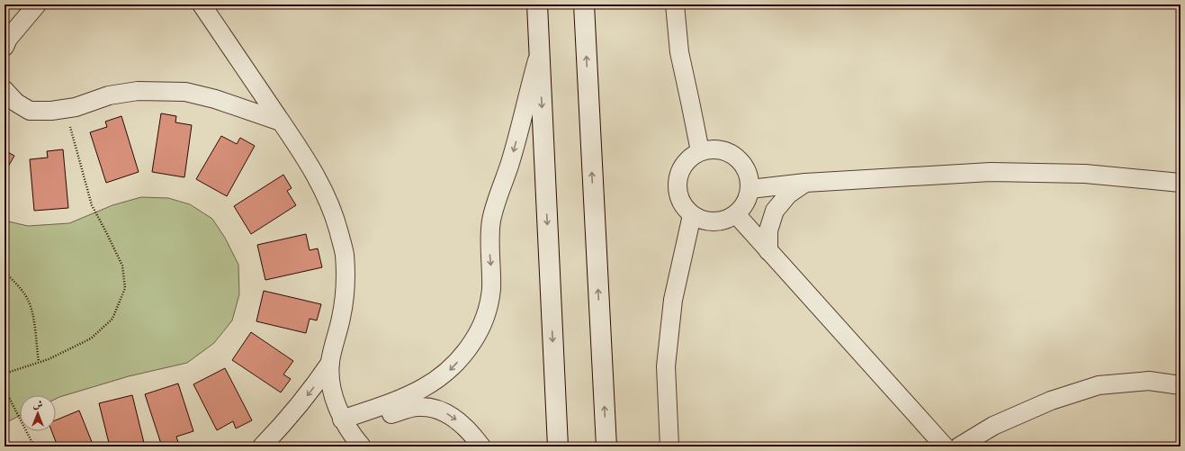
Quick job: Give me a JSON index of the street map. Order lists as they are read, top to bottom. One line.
{"north":"top"}
